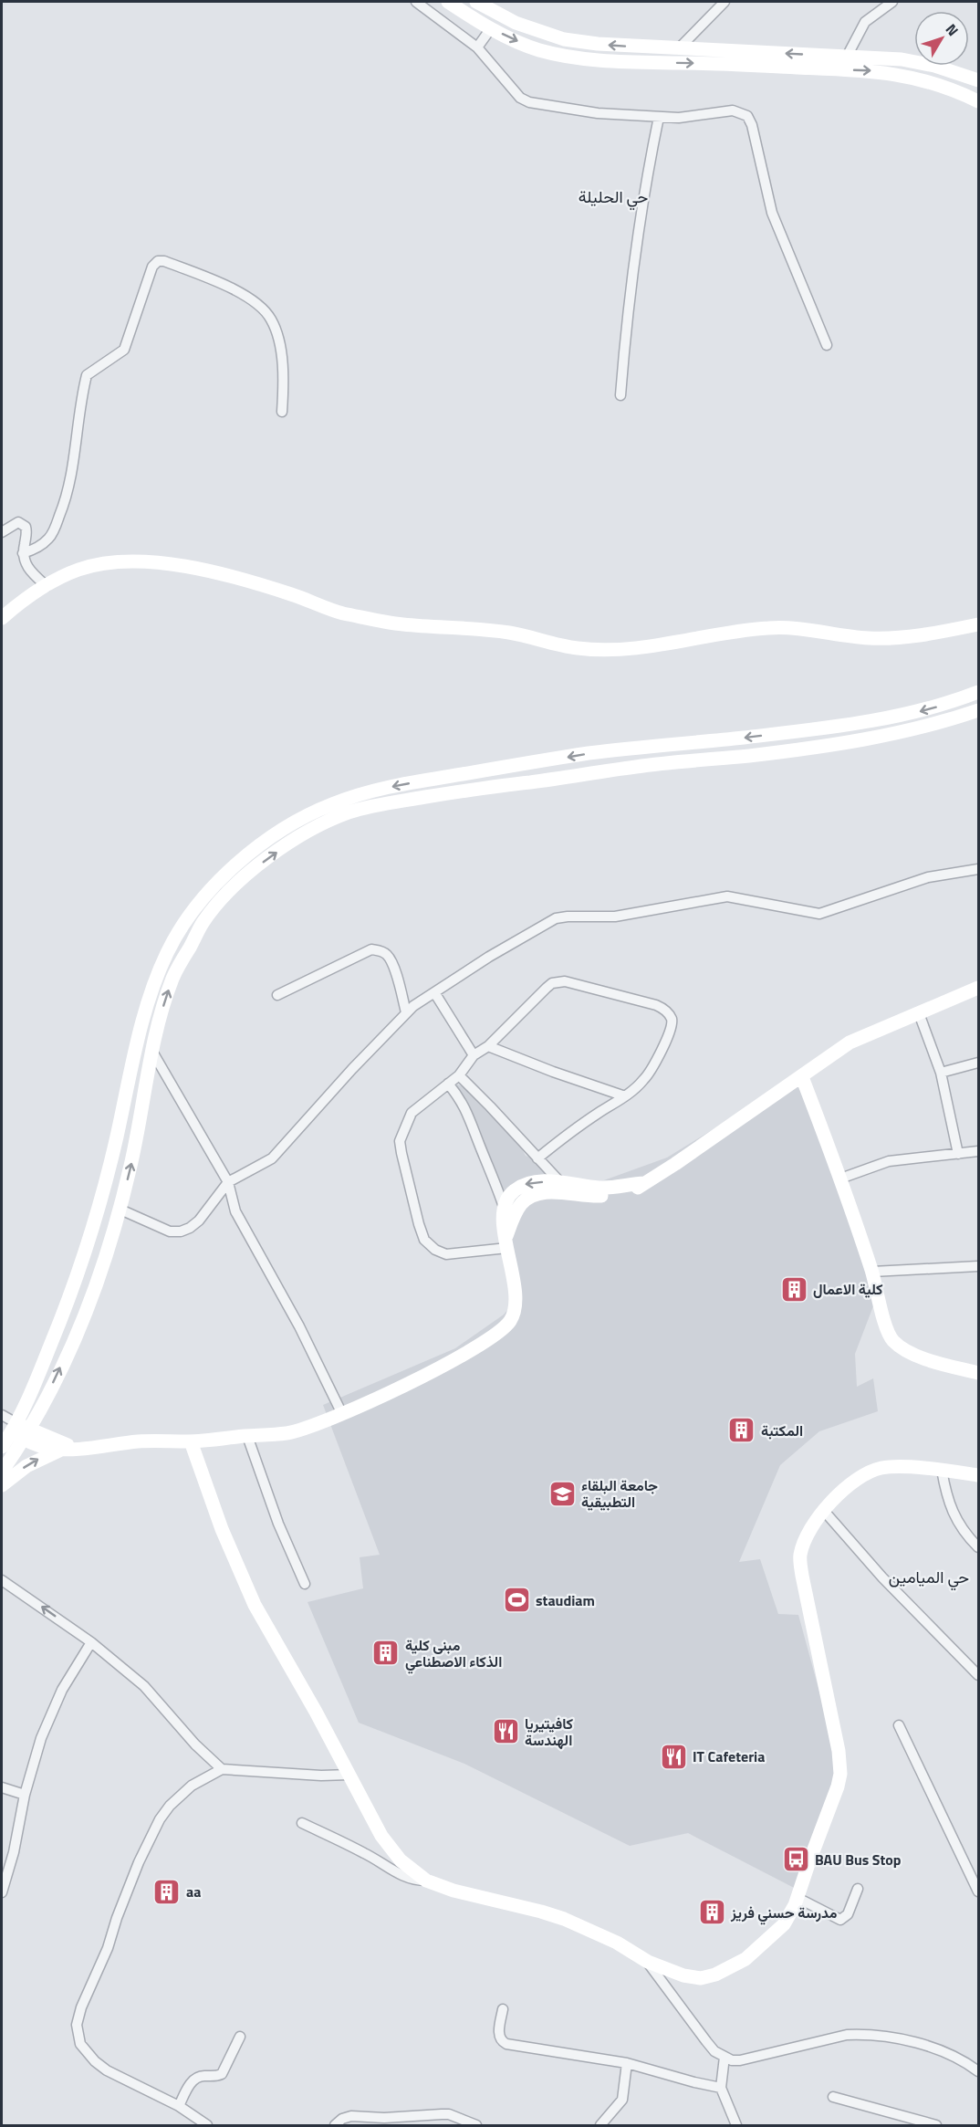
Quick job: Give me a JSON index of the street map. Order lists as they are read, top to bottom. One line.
{"districts":["حي الحليلة","حي الميامين"],"places":{"building":["كلية الاعمال","المكتبة","مبنى كلية الذكاء الاصطناعي","aa","مدرسة حسني فريز"],"school or university":["جامعة البلقاء التطبيقية"],"sports":["staudiam"],"restaurant":["كافيتيريا الهندسة","IT Cafeteria"],"bus stop":["BAU Bus Stop"]},"north":"top right"}
